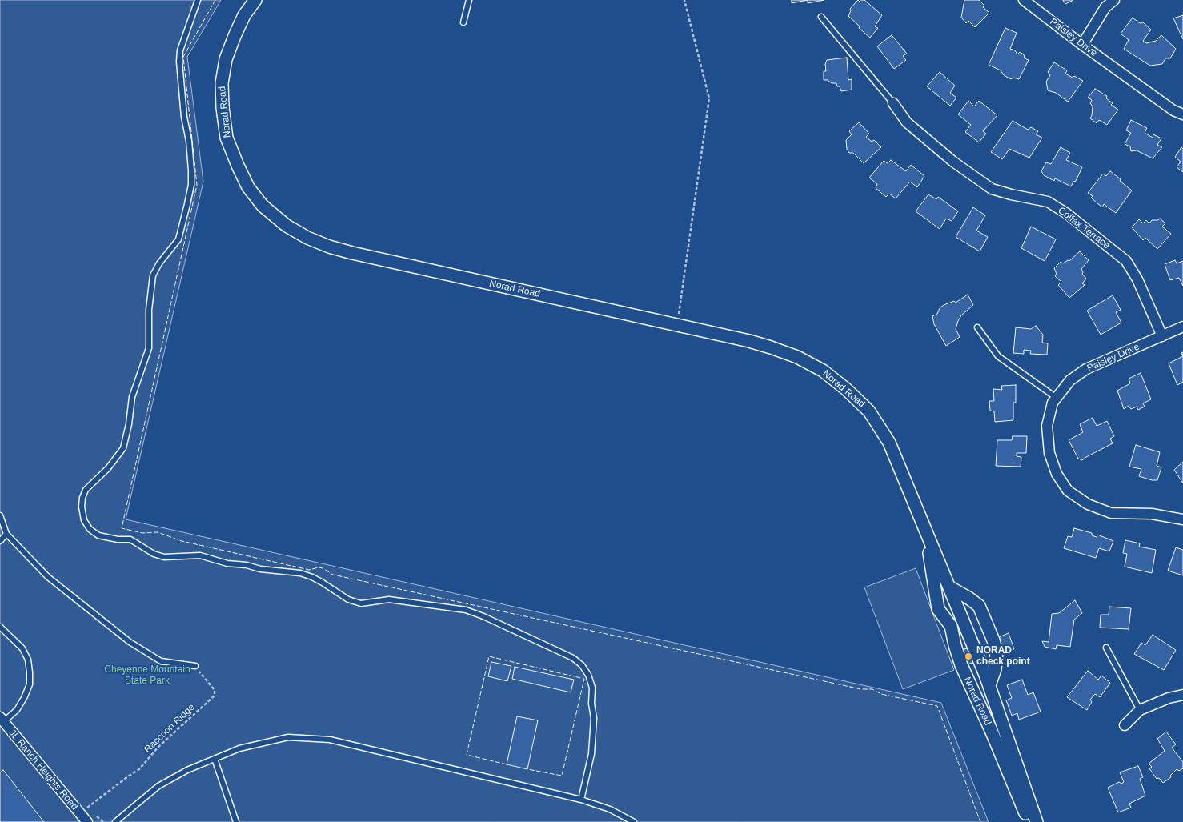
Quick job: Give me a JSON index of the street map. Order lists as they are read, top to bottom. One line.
{"streets":{"street":["Paisley Drive","Norad Road","Colfax Terrace","JL Ranch Heights Road"],"path":["Raccoon Ridge"]},"crossings":[["Paisley Drive","Colfax Terrace"],["Raccoon Ridge","JL Ranch Heights Road"]],"parks":["Cheyenne Mountain State Park"],"places":["NORAD check point"]}
